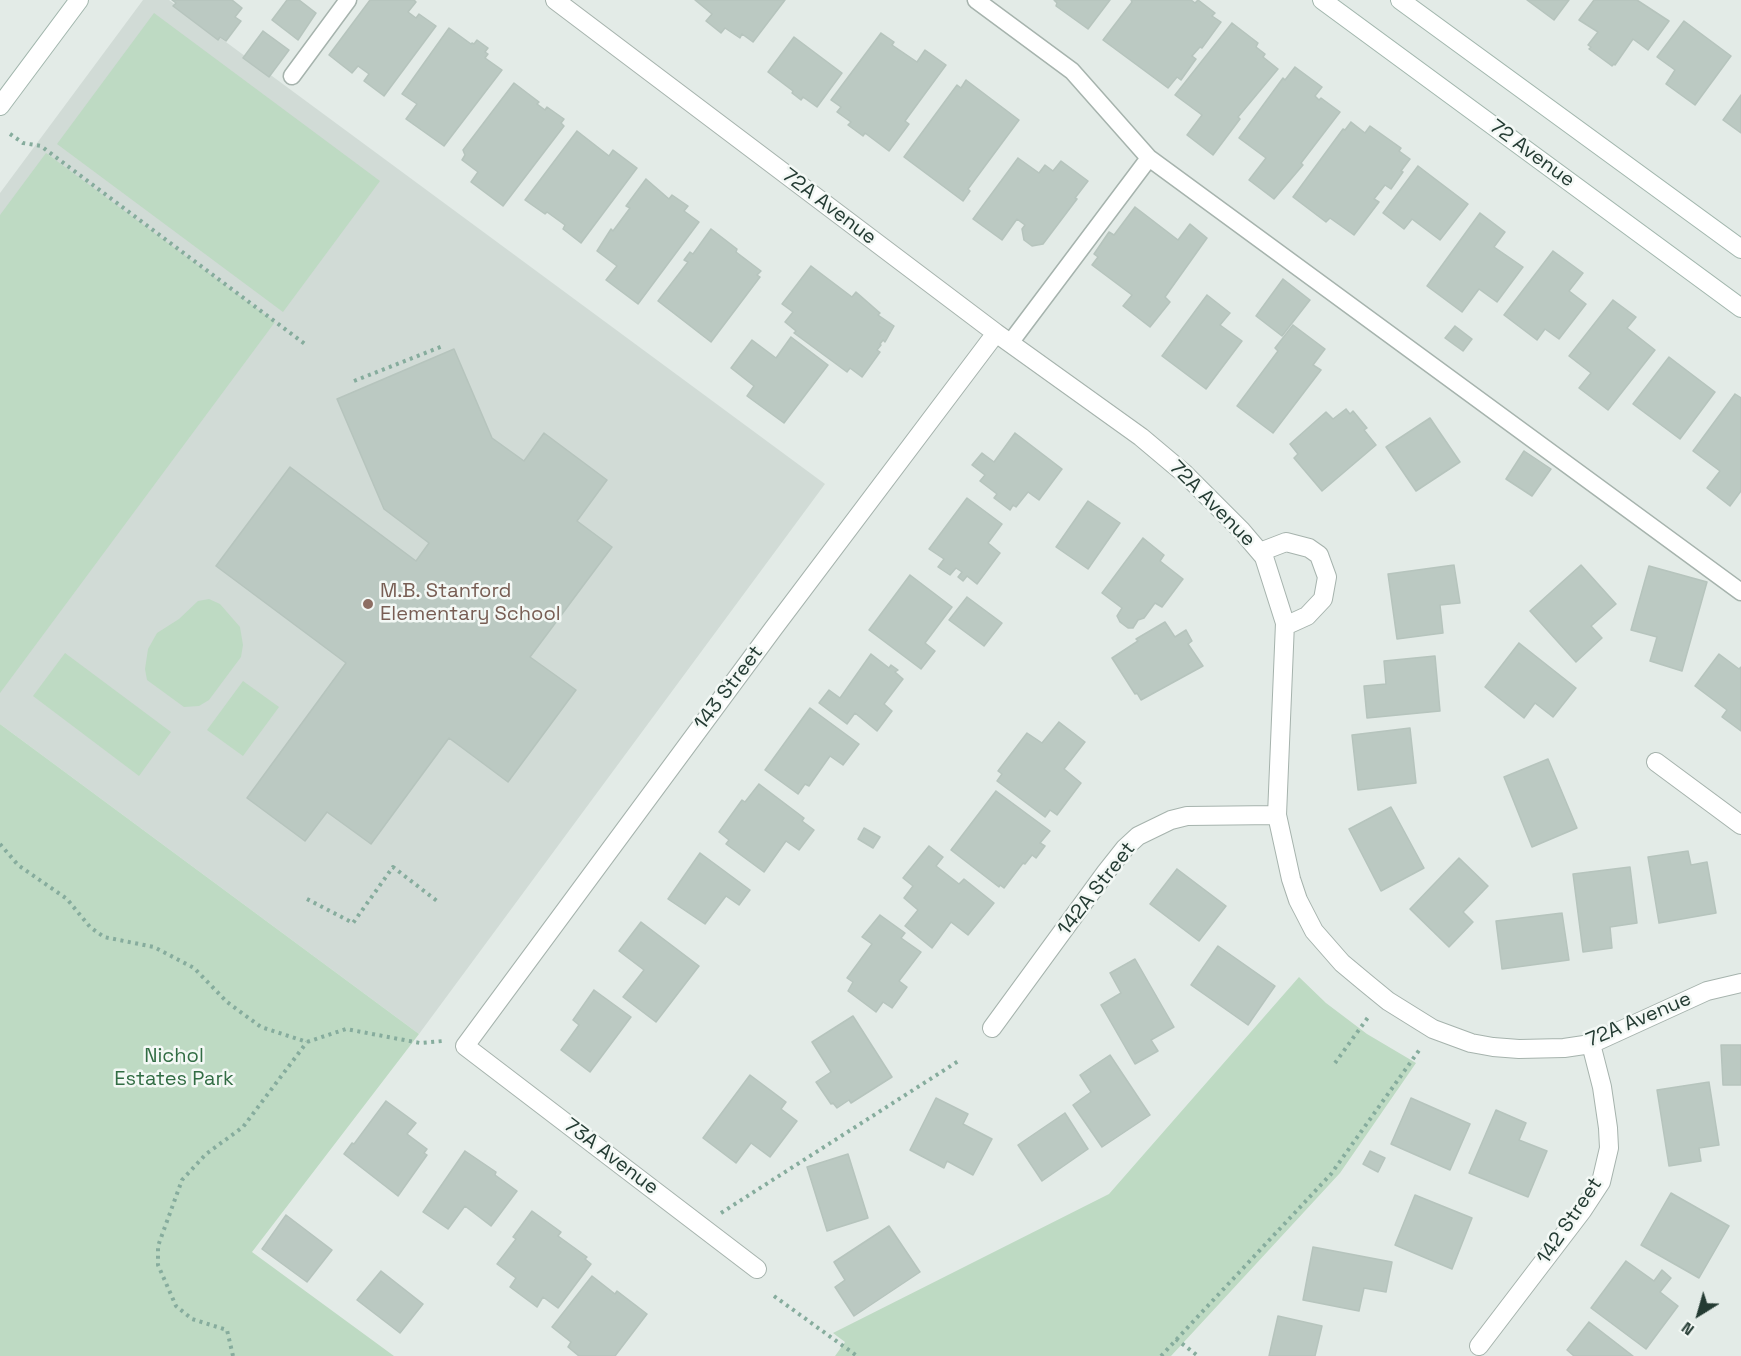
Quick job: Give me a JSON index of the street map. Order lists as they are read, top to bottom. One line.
{"streets":{"street":["72 Avenue","72A Avenue","143 Street","142A Street","73A Avenue","142 Street"]},"crossings":[["72A Avenue","143 Street"],["72A Avenue","142A Street"],["72A Avenue","142 Street"],["143 Street","73A Avenue"]],"parks":["Nichol Estates Park"],"places":["M.B. Stanford Elementary School"],"north":"bottom left"}
